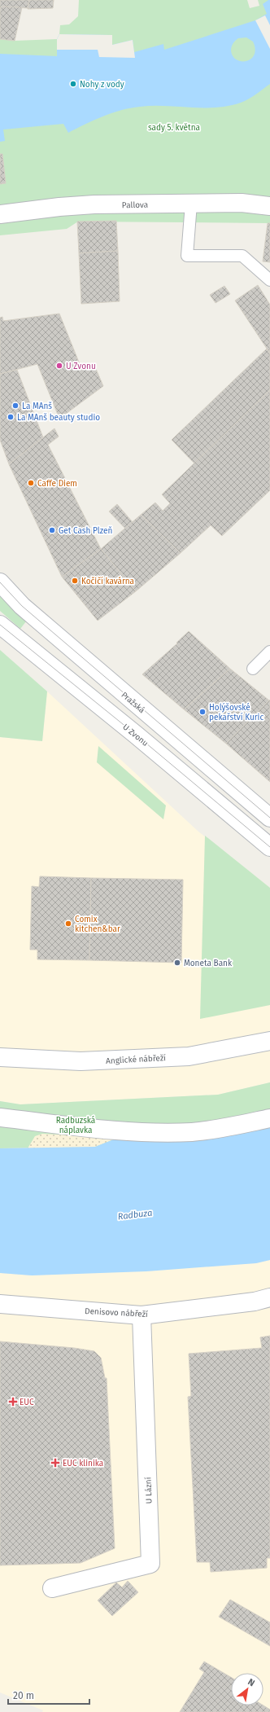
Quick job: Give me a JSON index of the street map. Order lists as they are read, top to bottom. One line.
{"streets":{"street":["Pallova","Pražská","U Zvonu","Anglické nábřeží","Denisovo nábřeží","U Lázní"]},"crossings":[["Denisovo nábřeží","U Lázní"]],"water":["Radbuza"],"parks":["sady 5. května","Radbuzská náplavka"],"places":{"other":["Nohy z vody","U Zvonu","La MAnš","La MAnš beauty studio","Caffe Diem","Get Cash Plzeň","Kočičí kavárna","Holýšovské pekařství Kuric","Comix kitchen&bar","Moneta Bank"],"health":["EUC","EUC klinika"]},"scale_bar":"20 m","north":"top right"}
